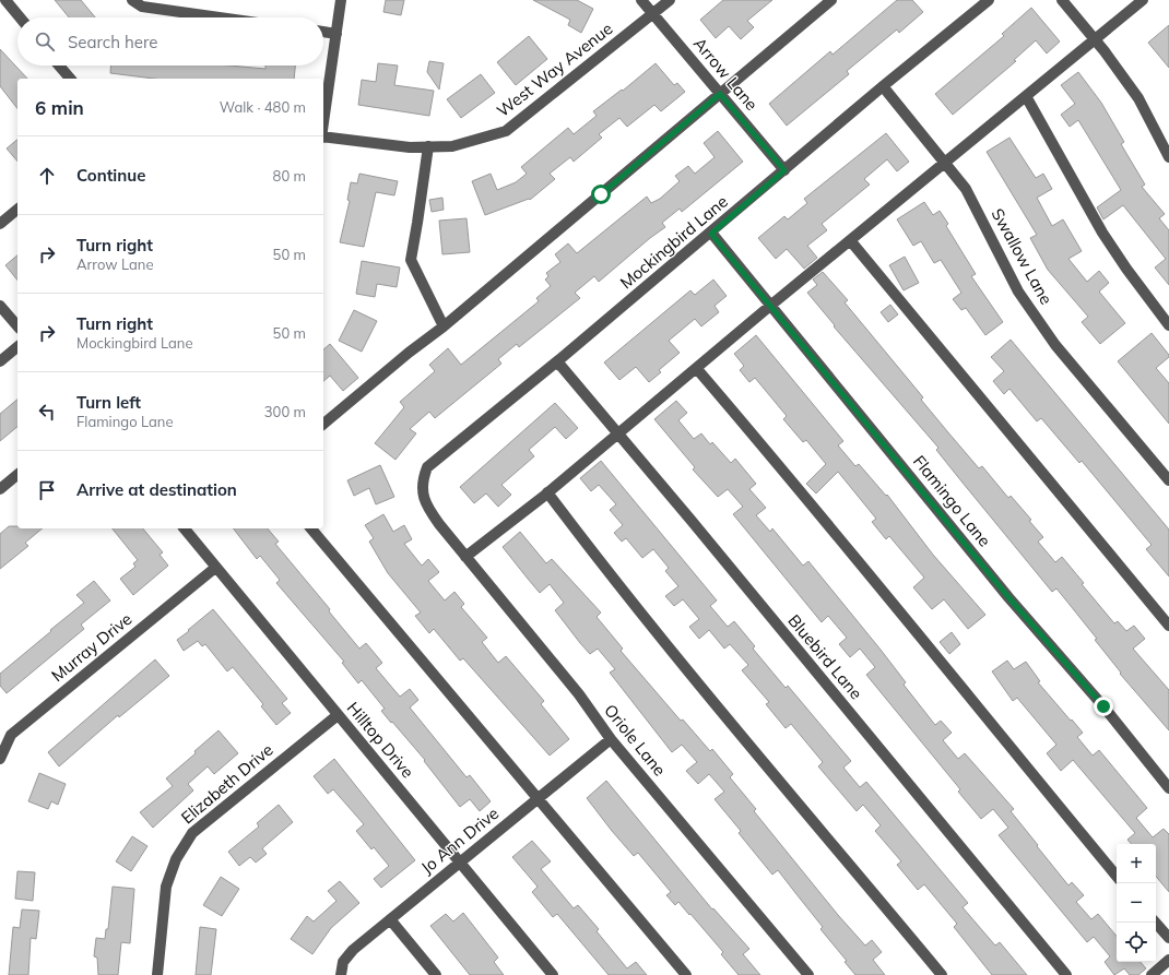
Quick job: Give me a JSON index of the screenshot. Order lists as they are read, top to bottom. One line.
{"streets":{"street":["West Way Avenue","Arrow Lane","Mockingbird Lane","Swallow Lane","Flamingo Lane","Murray Drive","Bluebird Lane","Hilltop Drive","Oriole Lane","Elizabeth Drive","Jo Ann Drive"]},"crossings":[["West Way Avenue","Arrow Lane"],["Arrow Lane","Mockingbird Lane"],["Mockingbird Lane","Swallow Lane"],["Mockingbird Lane","Flamingo Lane"],["Mockingbird Lane","Bluebird Lane"],["Mockingbird Lane","Oriole Lane"],["Murray Drive","Hilltop Drive"],["Hilltop Drive","Elizabeth Drive"],["Hilltop Drive","Jo Ann Drive"],["Oriole Lane","Jo Ann Drive"]],"page":{"search":"Search here","heading":["6 min","Walk · 480 m"],"list":[["Continue","80 m"],["Turn right","Arrow Lane","50 m"],["Turn right","Mockingbird Lane","50 m"],["Turn left","Flamingo Lane","300 m"],"Arrive at destination"],"map_buttons":["+","−"]}}
